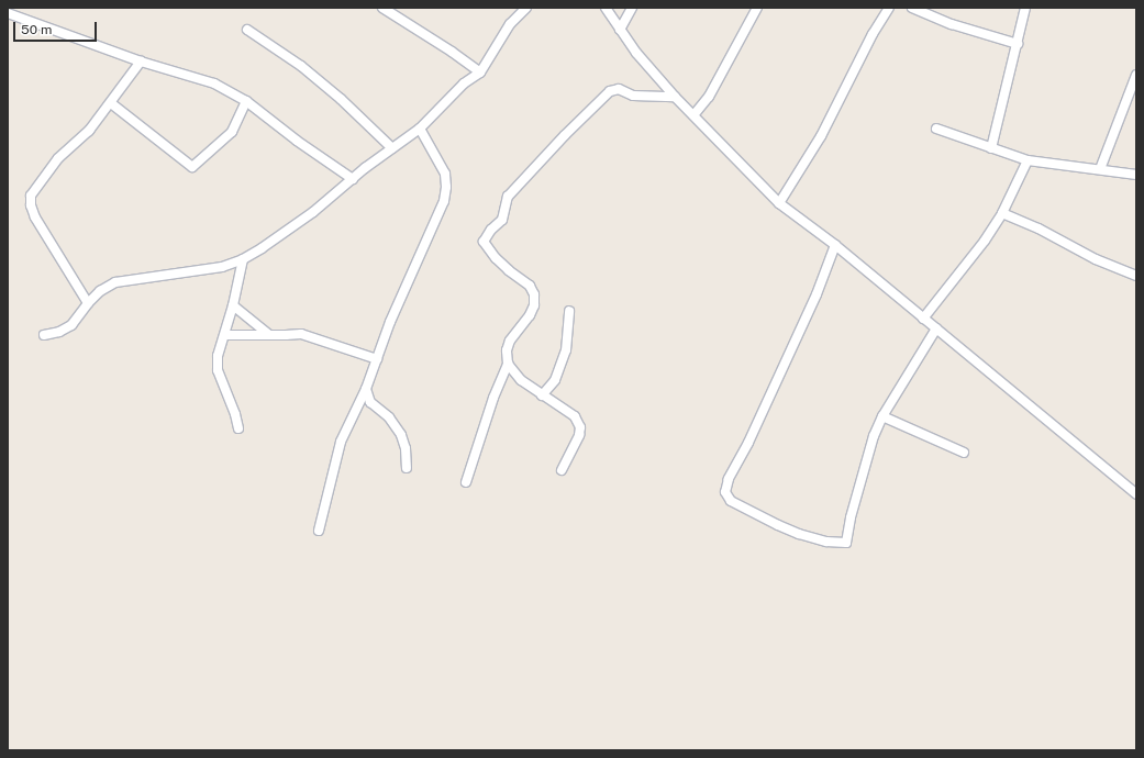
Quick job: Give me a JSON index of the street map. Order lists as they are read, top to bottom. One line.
{"scale_bar":"50 m"}
